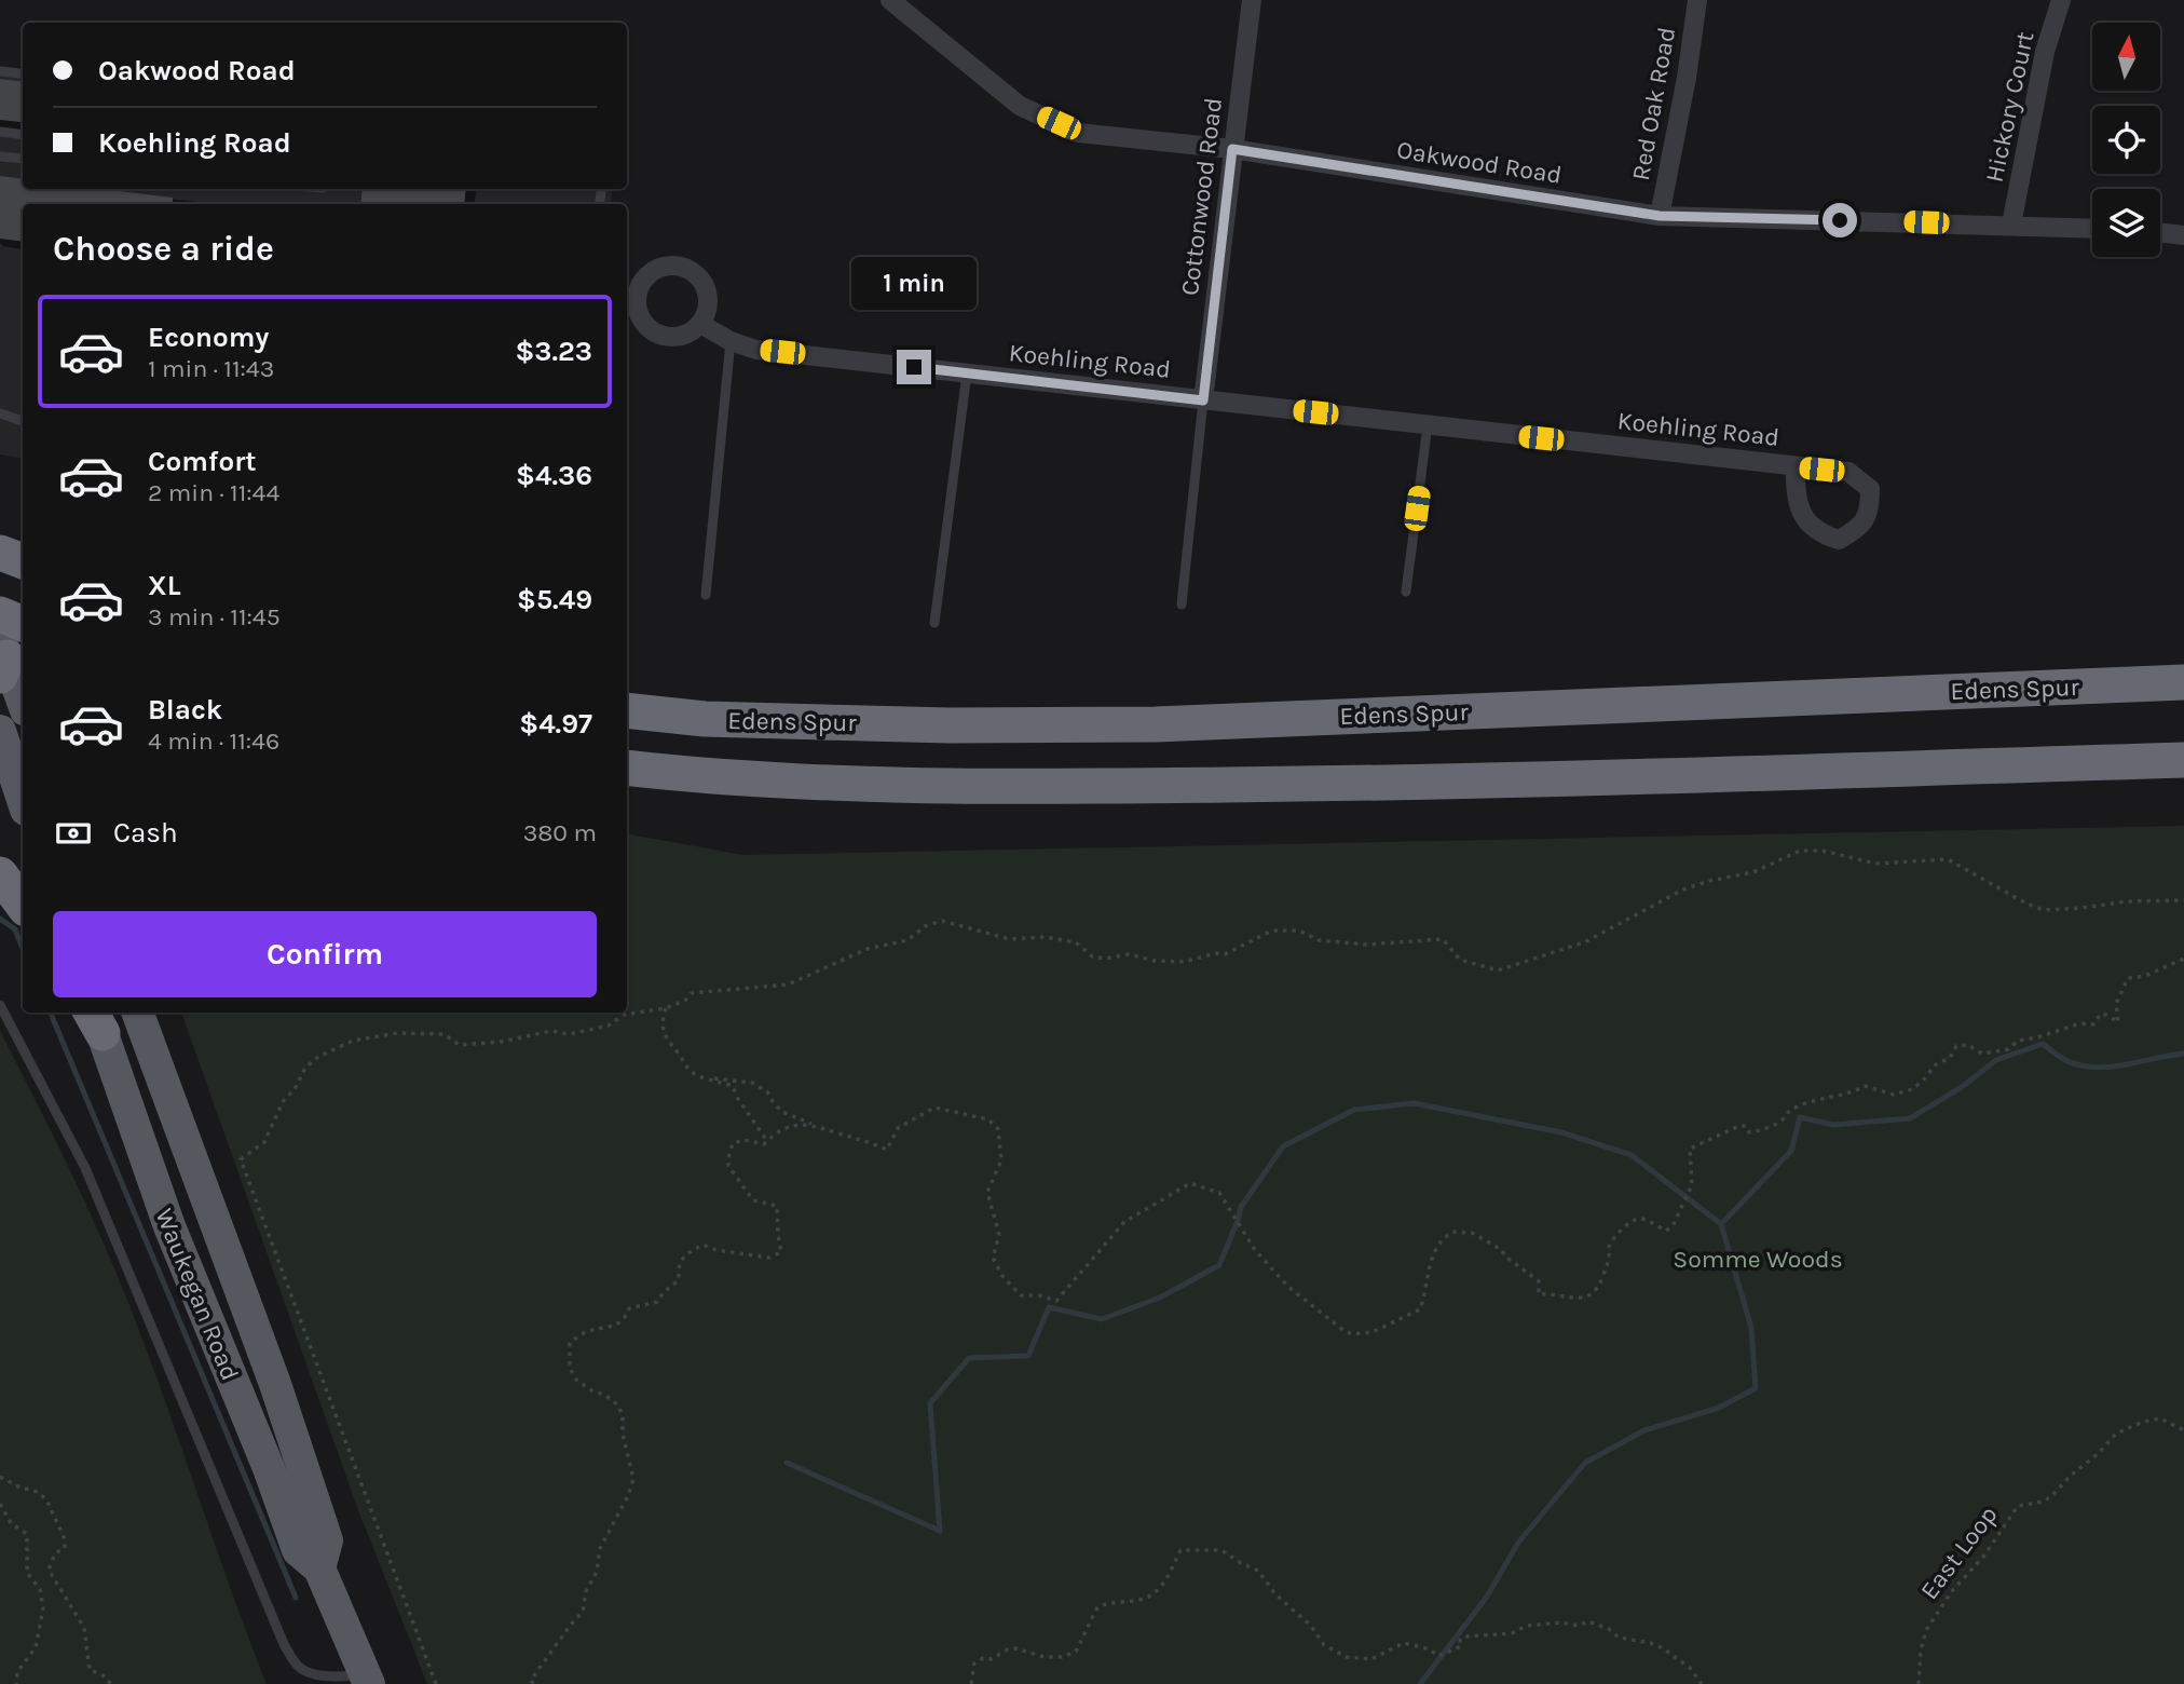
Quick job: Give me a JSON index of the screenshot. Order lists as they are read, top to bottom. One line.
{"streets":{"highway":["Edens Spur"],"main road":["Waukegan Road"],"street":["Red Oak Road","Hickory Court","Oakwood Road","Cottonwood Road","Koehling Road"],"path":["East Loop"]},"crossings":[["Red Oak Road","Oakwood Road"],["Hickory Court","Oakwood Road"],["Oakwood Road","Cottonwood Road"],["Cottonwood Road","Koehling Road"]],"parks":["Somme Woods"],"north":"top","page":{"banner":["Oakwood Road","Koehling Road"],"heading":"Choose a ride","bubble":"1 min","list":[{"name":"Economy","note":"1 min · 11:43","value":"$3.23"},{"name":"Comfort","note":"2 min · 11:44","value":"$4.36"},{"name":"XL","note":"3 min · 11:45","value":"$5.49"},{"name":"Black","note":"4 min · 11:46","value":"$4.97"}],"pay":["Cash","380 m"],"buttons":"Confirm"}}
